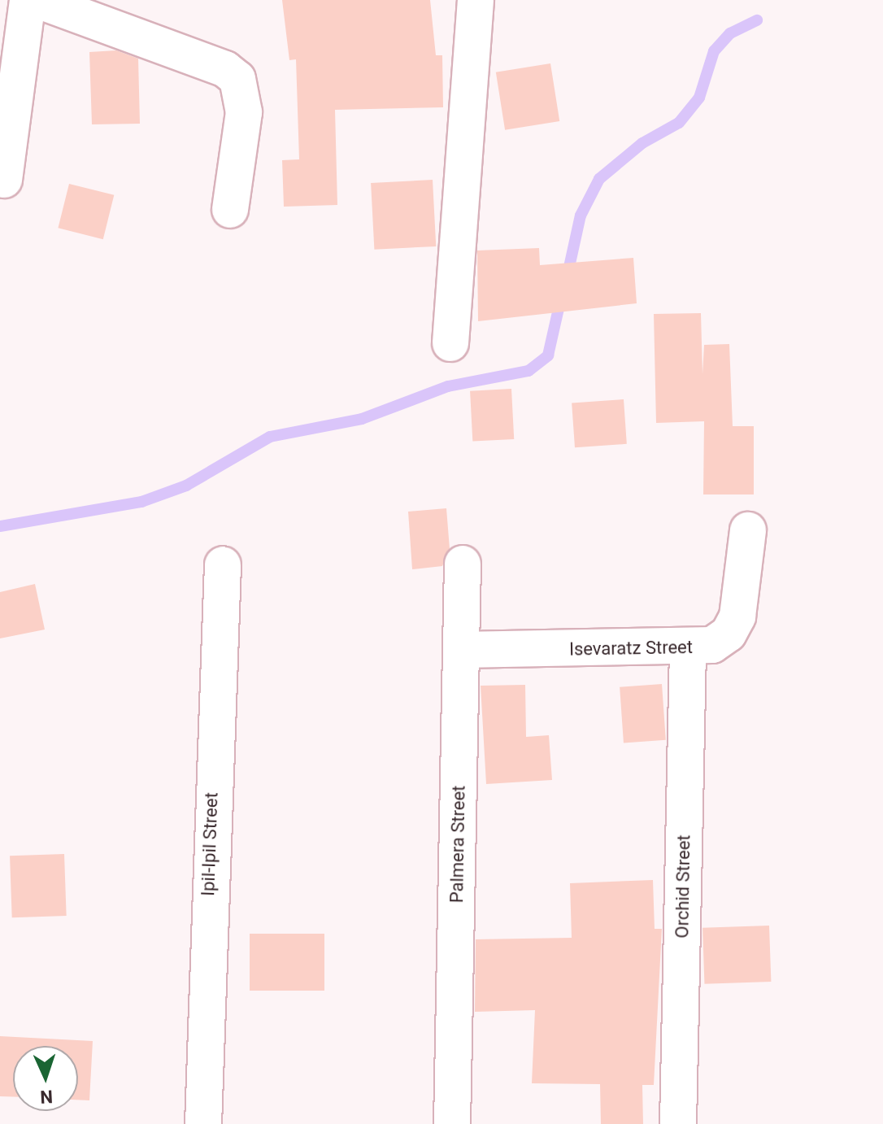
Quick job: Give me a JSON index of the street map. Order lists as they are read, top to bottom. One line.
{"streets":{"street":["Isevaratz Street","Ipil-Ipil Street","Palmera Street","Orchid Street"]},"crossings":[["Isevaratz Street","Palmera Street"],["Isevaratz Street","Orchid Street"]],"north":"bottom"}
